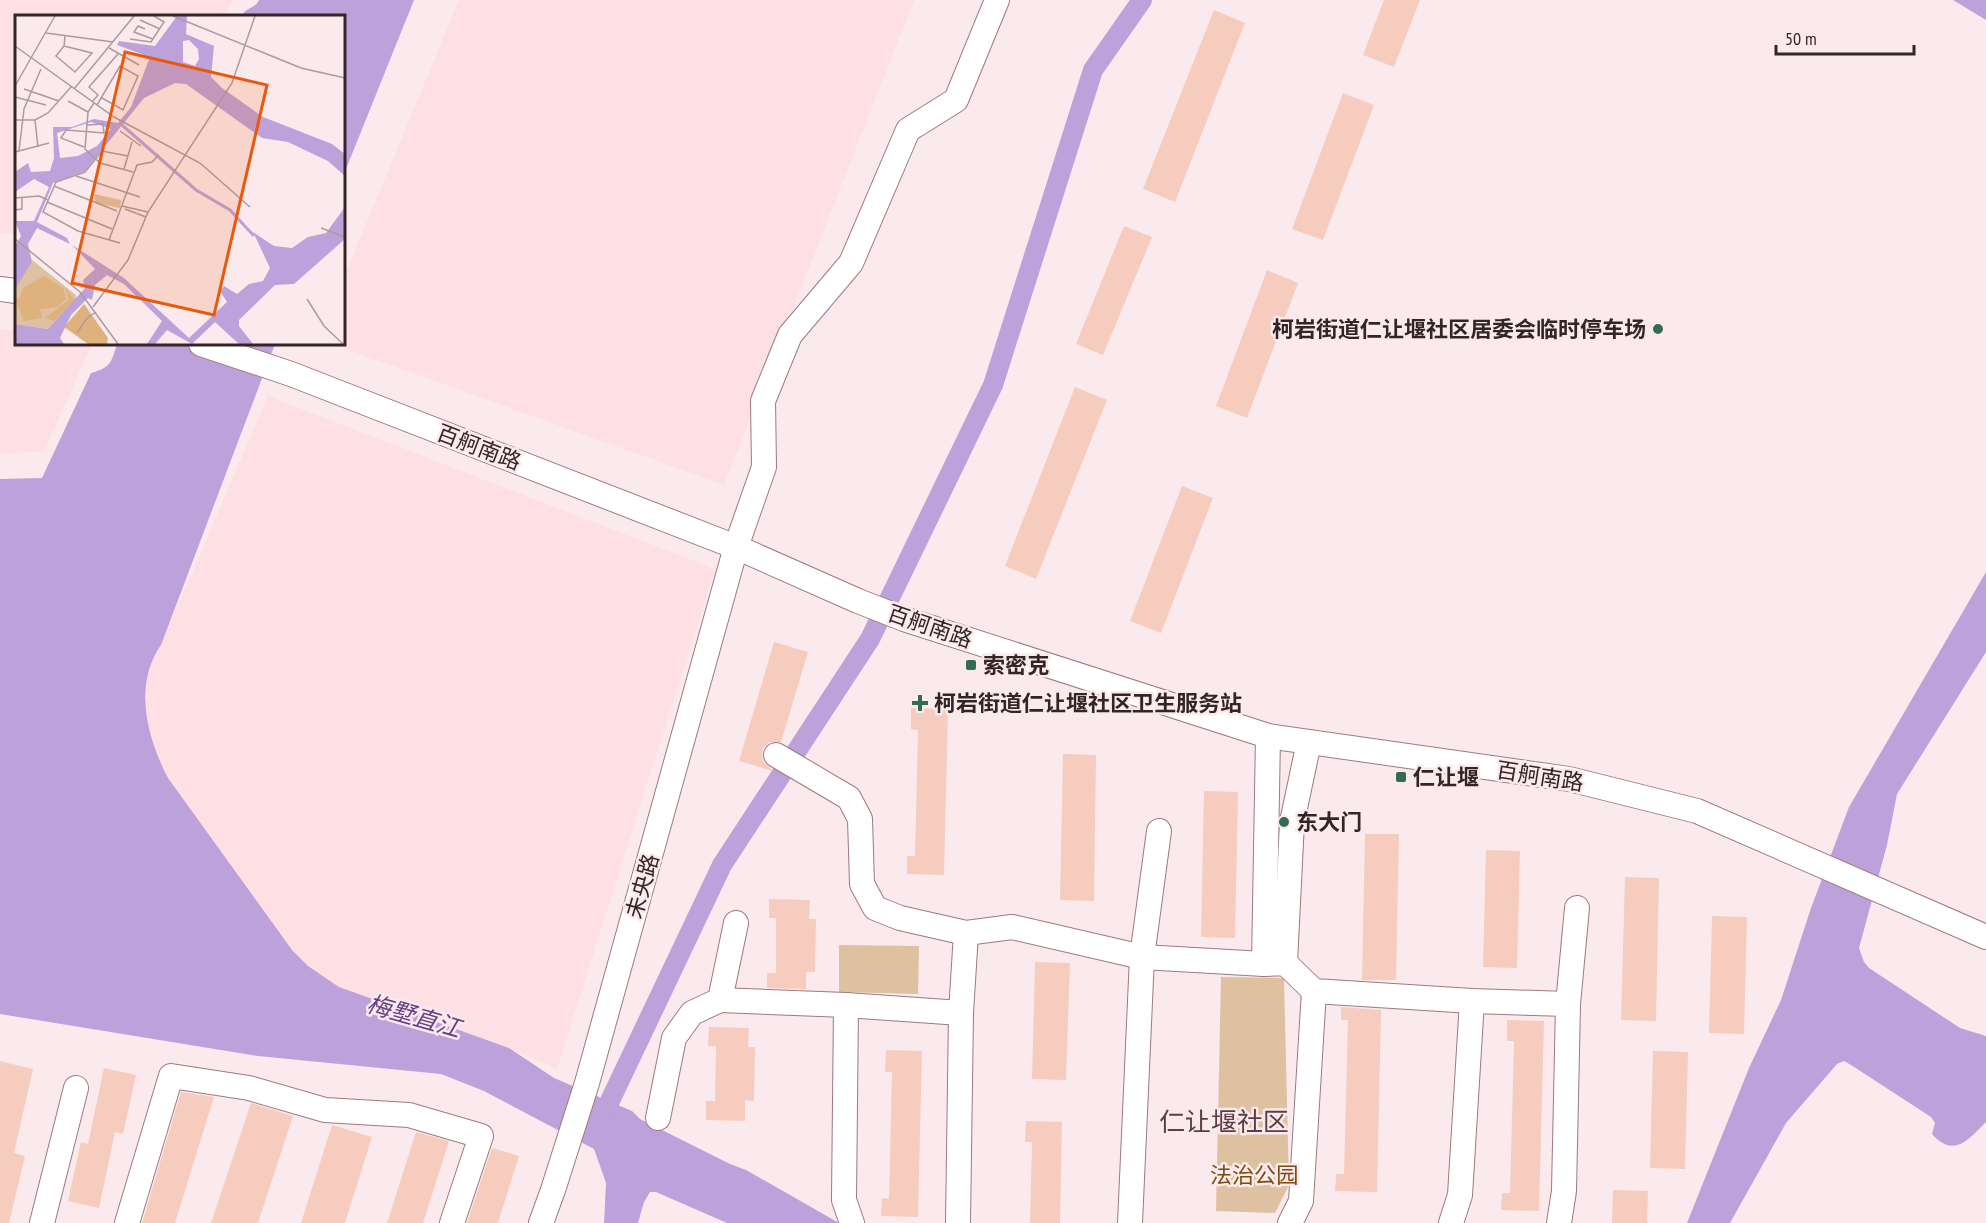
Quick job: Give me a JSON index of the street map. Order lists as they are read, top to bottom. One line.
{"streets":{"street":["百舸南路","未央路"]},"crossings":[["百舸南路","未央路"]],"districts":["仁让堰社区"],"water":["梅墅直江"],"parks":["法治公园"],"places":{"other":["柯岩街道仁让堰社区居委会临时停车场","东大门"],"transit":["索密克","仁让堰"],"health":["柯岩街道仁让堰社区卫生服务站"]},"scale_bar":"50 m"}
